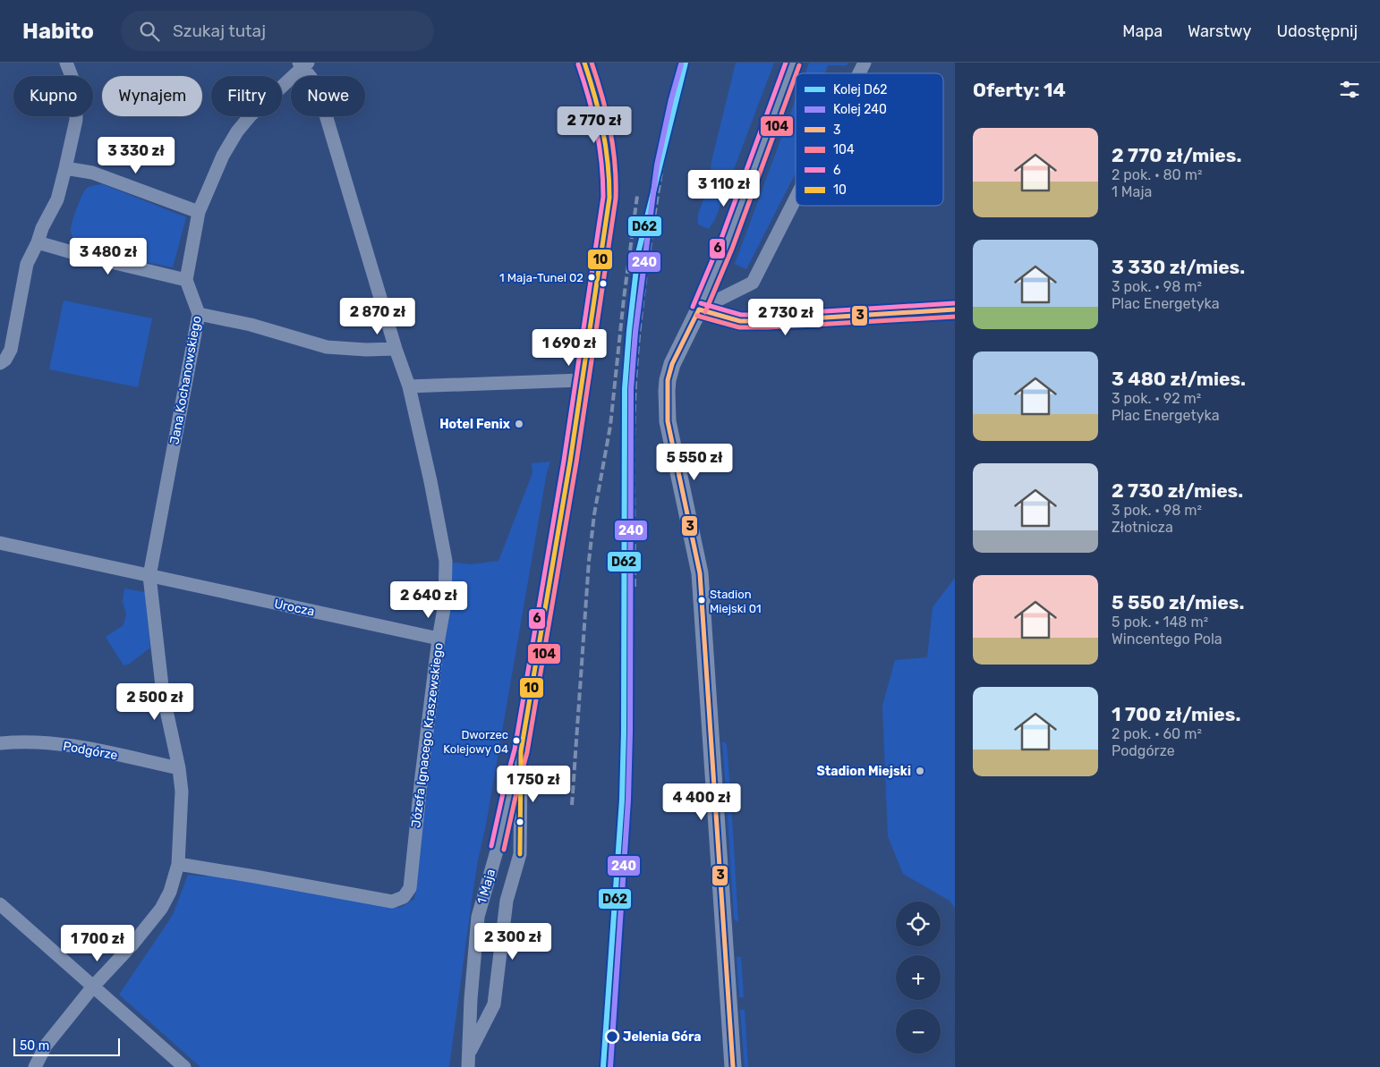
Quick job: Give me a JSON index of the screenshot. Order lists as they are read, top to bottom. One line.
{"streets":{"street":["Jana Kochanowskiego","Urocza","Józefa Ignacego Kraszewskiego","Podgórze","1 Maja"]},"crossings":[["Jana Kochanowskiego","Urocza"],["Urocza","Józefa Ignacego Kraszewskiego"]],"places":["1 Maja-Tunel 02","Hotel Fenix","Stadion Miejski 01","Dworzec Kolejowy 04","Stadion Miejski","Jelenia Góra"],"lines":["rail line D62","transit line 104","transit line 6","transit line 10","rail line 240","transit line 3"],"legend":["Kolej D62","Kolej 240","3","104","6","10"],"scale_bar":"50 m","page":{"header":"Habito","search":"Szukaj tutaj","nav":["Mapa","Warstwy","Udostępnij"],"heading":"Oferty: 14","chip":["Kupno","Wynajem","Filtry","Nowe"],"price":["2 770 zł","3 330 zł","3 110 zł","3 480 zł","2 870 zł","2 730 zł","1 690 zł","5 550 zł","2 640 zł","2 500 zł","1 750 zł","4 400 zł","2 300 zł","1 700 zł"],"list":[{"name":"2 770 zł/mies.","note":"2 pok. · 80 m² · 1 Maja"},{"name":"3 330 zł/mies.","note":"3 pok. · 98 m² · Plac Energetyka"},{"name":"3 480 zł/mies.","note":"3 pok. · 92 m² · Plac Energetyka"},{"name":"2 730 zł/mies.","note":"3 pok. · 98 m² · Złotnicza"},{"name":"5 550 zł/mies.","note":"5 pok. · 148 m² · Wincentego Pola"},{"name":"1 700 zł/mies.","note":"2 pok. · 60 m² · Podgórze"}],"map_buttons":["+","−"],"scale":"50 m"}}
